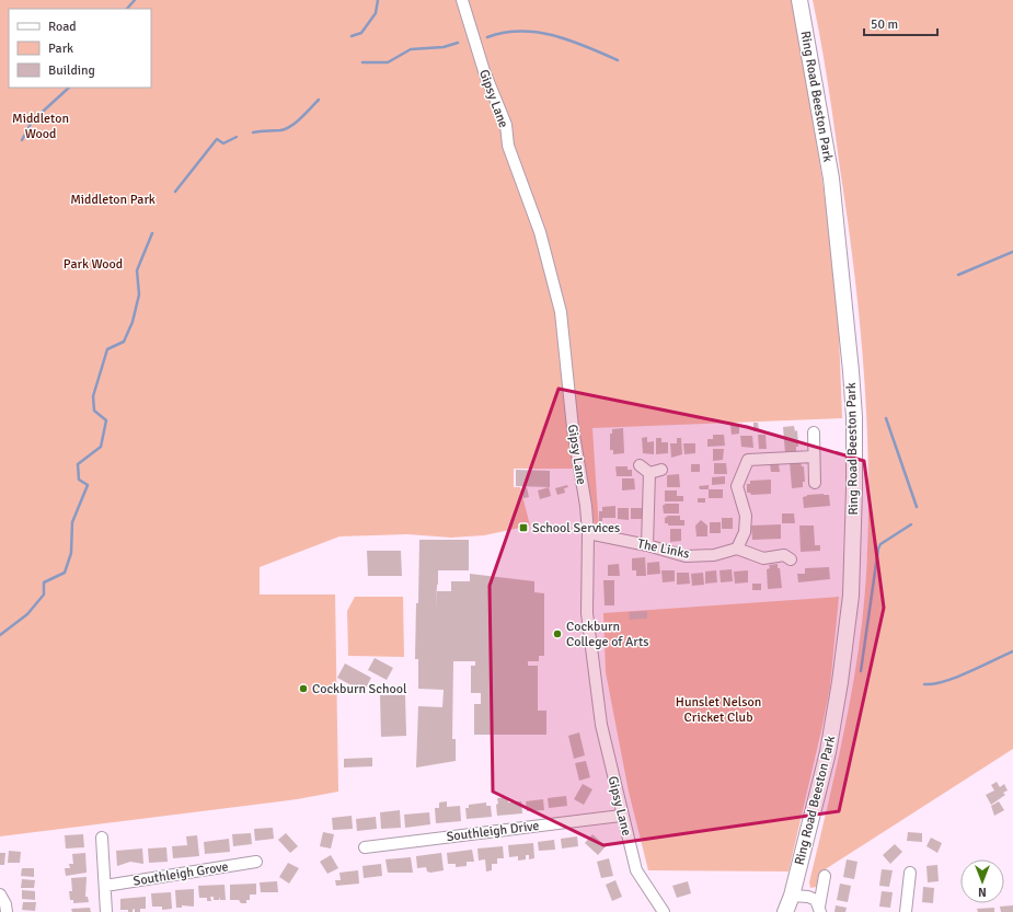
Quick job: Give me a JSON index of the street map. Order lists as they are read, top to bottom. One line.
{"streets":{"street":["Ring Road Beeston Park","Gipsy Lane","The Links","Southleigh Drive","Southleigh Grove"]},"crossings":[["Gipsy Lane","The Links"],["Gipsy Lane","Southleigh Drive"]],"parks":["Middleton Wood","Middleton Park","Park Wood","Hunslet Nelson Cricket Club"],"places":{"transit":["School Services"],"other":["Cockburn College of Arts","Cockburn School"]},"legend":["Road","Park","Building"],"scale_bar":"50 m","north":"bottom"}
